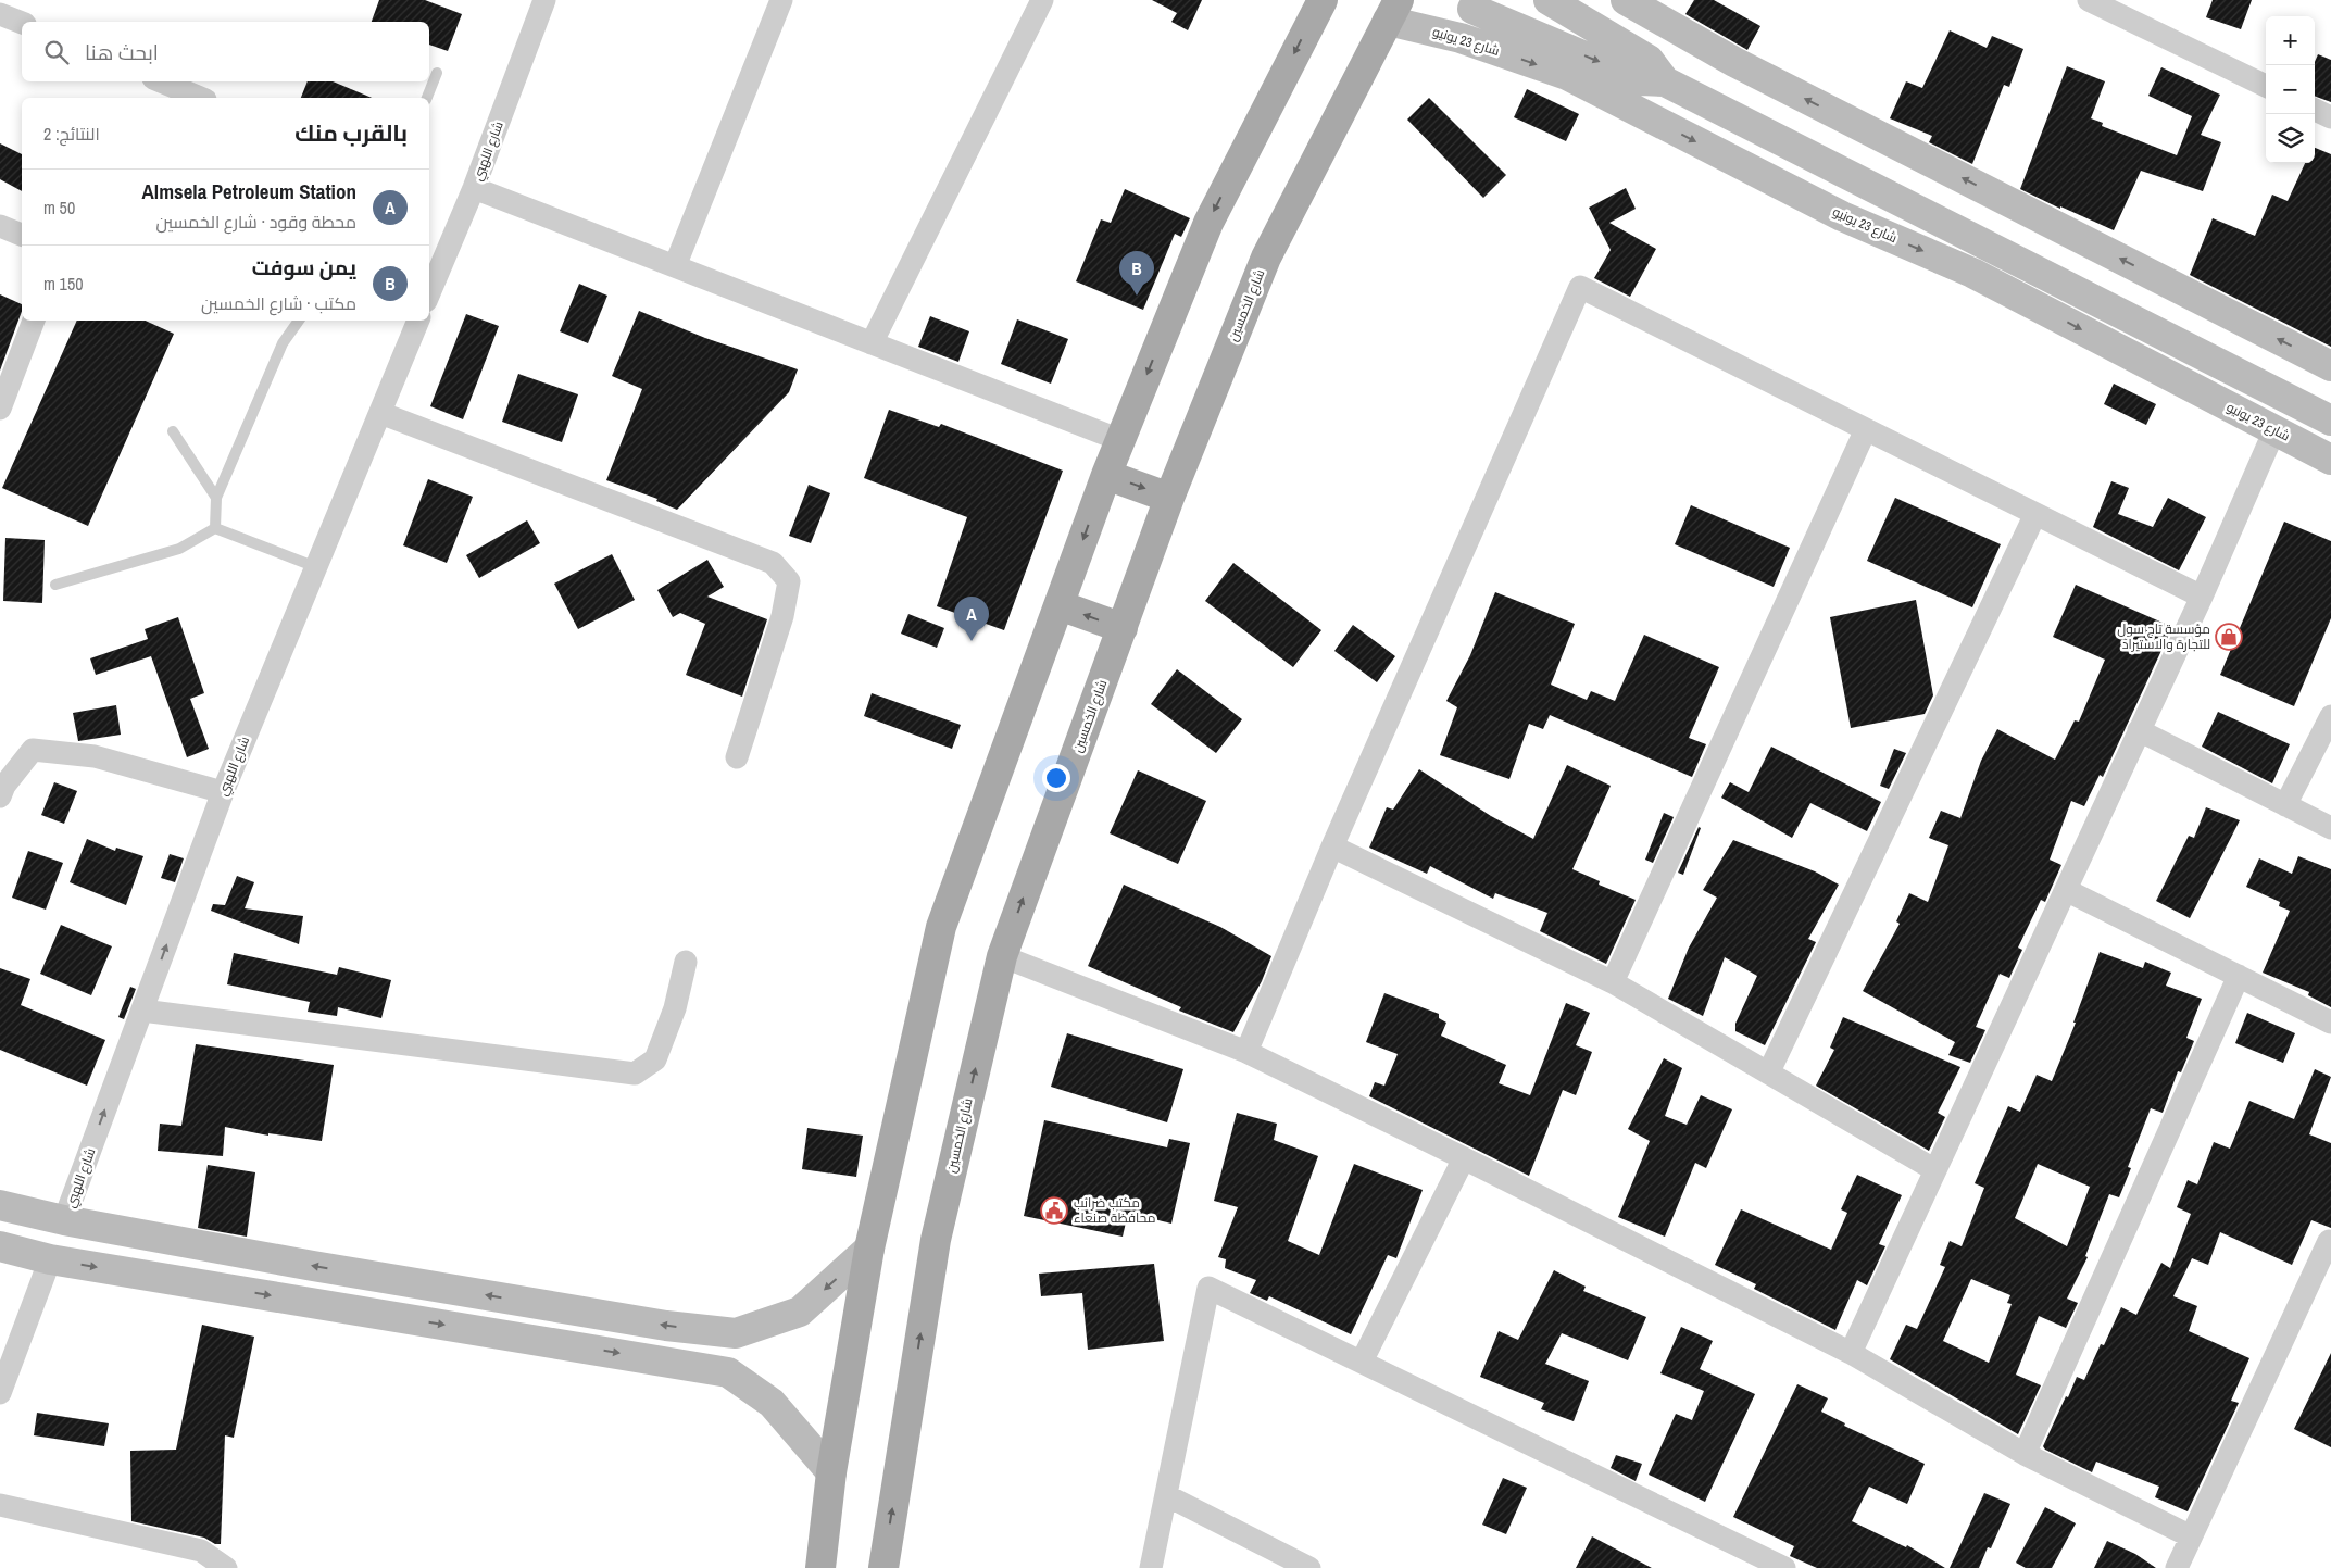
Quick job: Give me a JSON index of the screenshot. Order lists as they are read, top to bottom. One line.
{"streets":{"main road":["شارع الخمسين"],"street":["شارع 23 يونيو","شارع اللهبي"]},"crossings":[["شارع 23 يونيو","شارع الخمسين"]],"one_way":["شارع اللهبي"],"places":{"shop":["مؤسسة تاج سول للتجارة والاستيراد"],"public building":["مكتب ضرائب محافظة صنعاء"]},"page":{"map_buttons":["+","−"],"search":"ابحث هنا","heading":["بالقرب منك","النتائج: 2"],"list":[{"mark":"A","name":"Almsela Petroleum Station","note":"محطة وقود · شارع الخمسين","value":"50 m"},{"mark":"B","name":"يمن سوفت","note":"مكتب · شارع الخمسين","value":"150 m"}],"pins":["B","A"]}}
